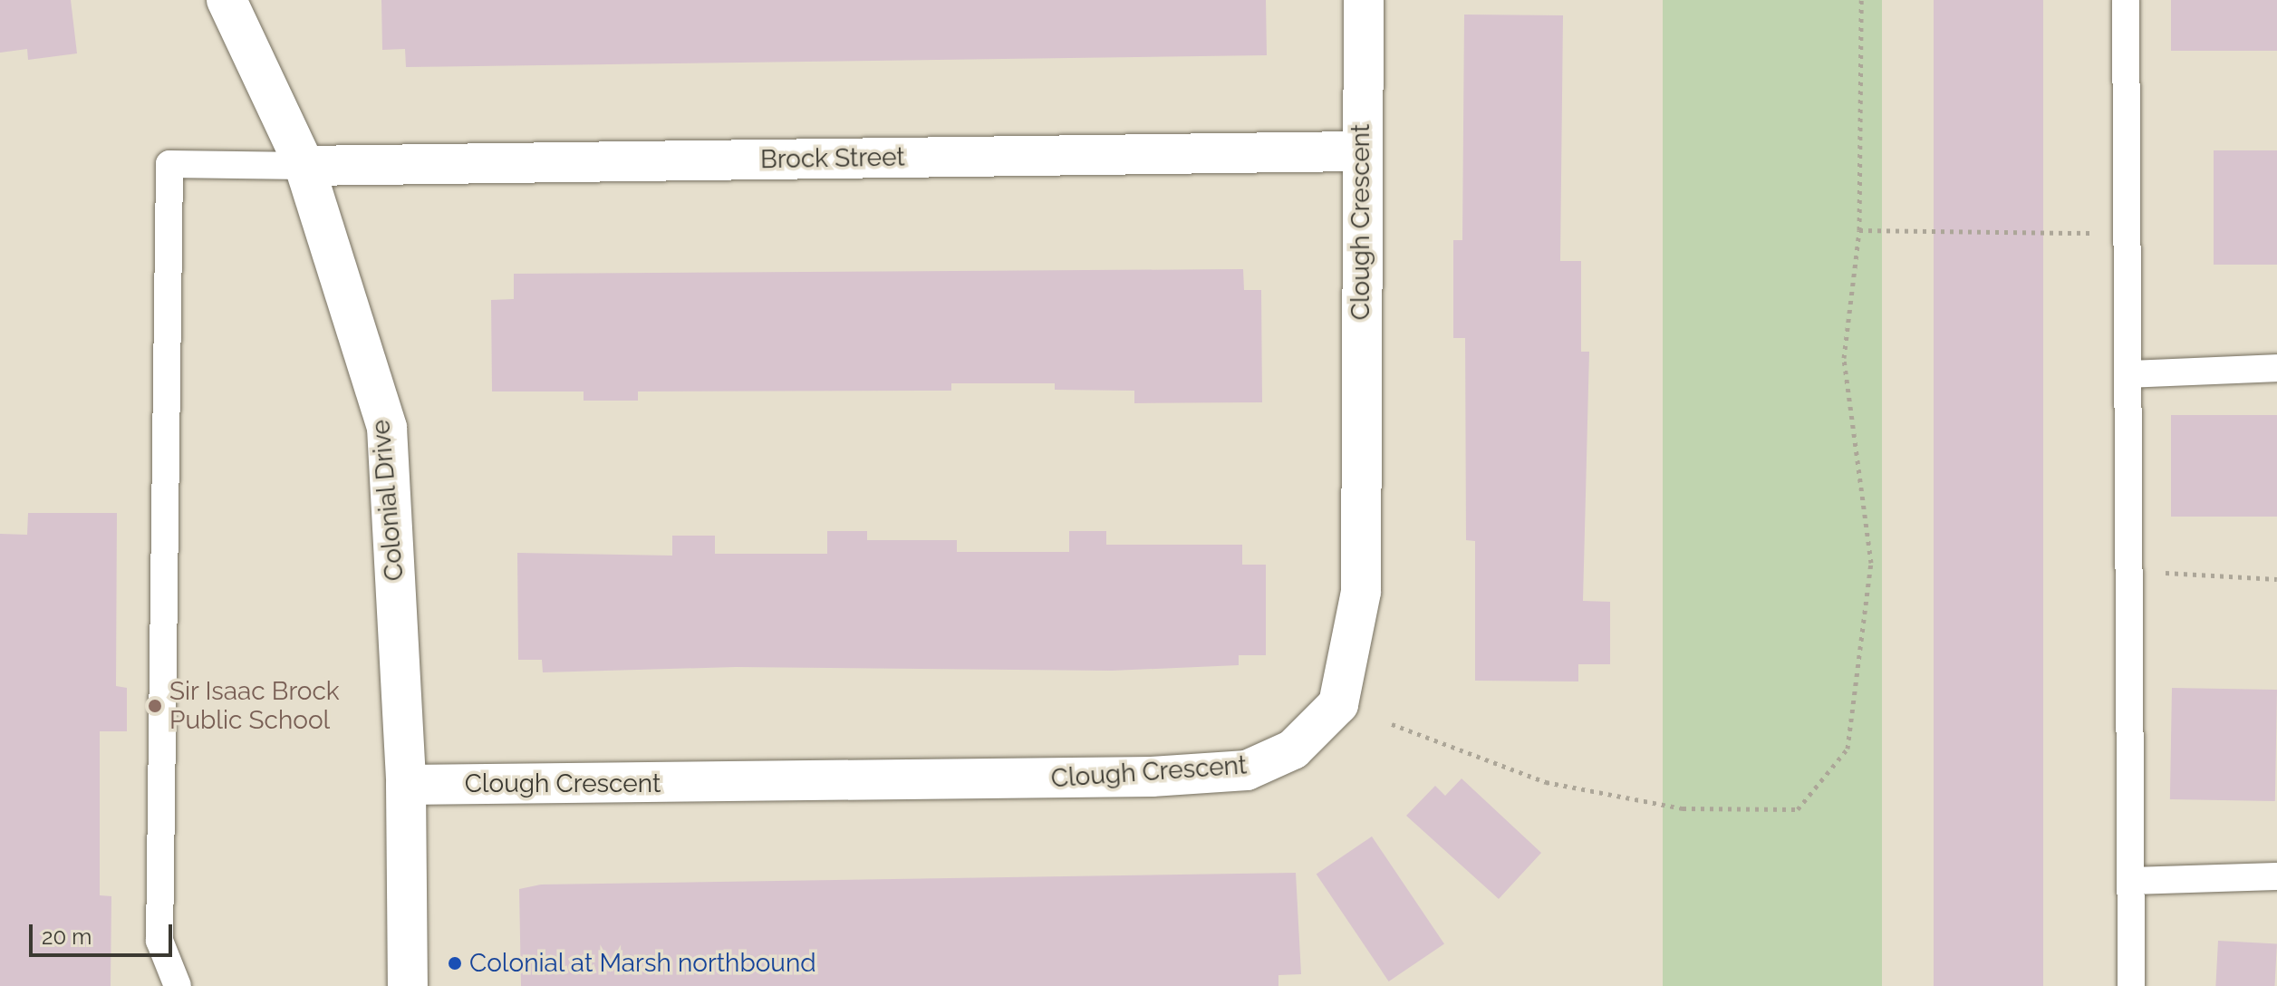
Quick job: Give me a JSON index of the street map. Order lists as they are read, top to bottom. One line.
{"streets":{"street":["Brock Street","Clough Crescent","Colonial Drive"]},"crossings":[["Brock Street","Clough Crescent"],["Brock Street","Colonial Drive"],["Clough Crescent","Colonial Drive"]],"places":["Sir Isaac Brock Public School","Colonial at Marsh northbound"],"scale_bar":"20 m"}
